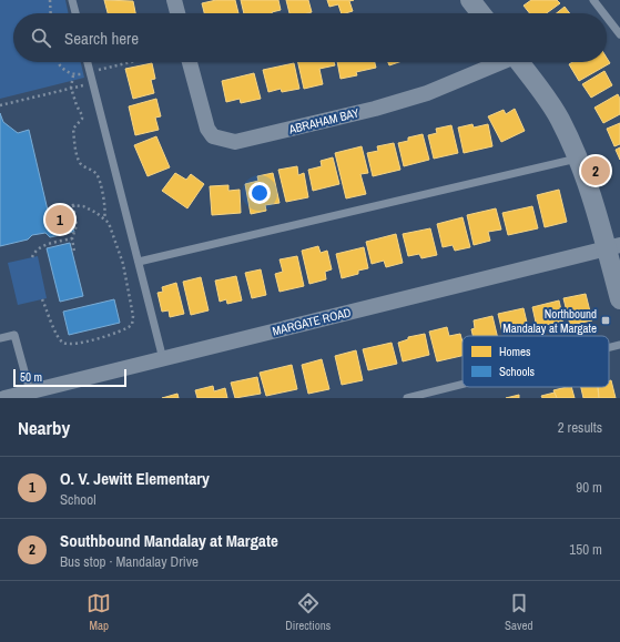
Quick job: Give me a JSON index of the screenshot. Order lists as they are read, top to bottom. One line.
{"streets":{"street":["ABRAHAM BAY","MARGATE ROAD"]},"places":{"transit":["Northbound Mandalay at Margate"]},"legend":["Homes","Schools"],"scale_bar":"50 m","page":{"search":"Search here","pins":["2","1"],"scale":"50 m","heading":["Nearby","2 results"],"list":[{"mark":"1","name":"O. V. Jewitt Elementary","note":"School","value":"90 m"},{"mark":"2","name":"Southbound Mandalay at Margate","note":"Bus stop · Mandalay Drive","value":"150 m"}],"nav":["Map","Directions","Saved"]}}
